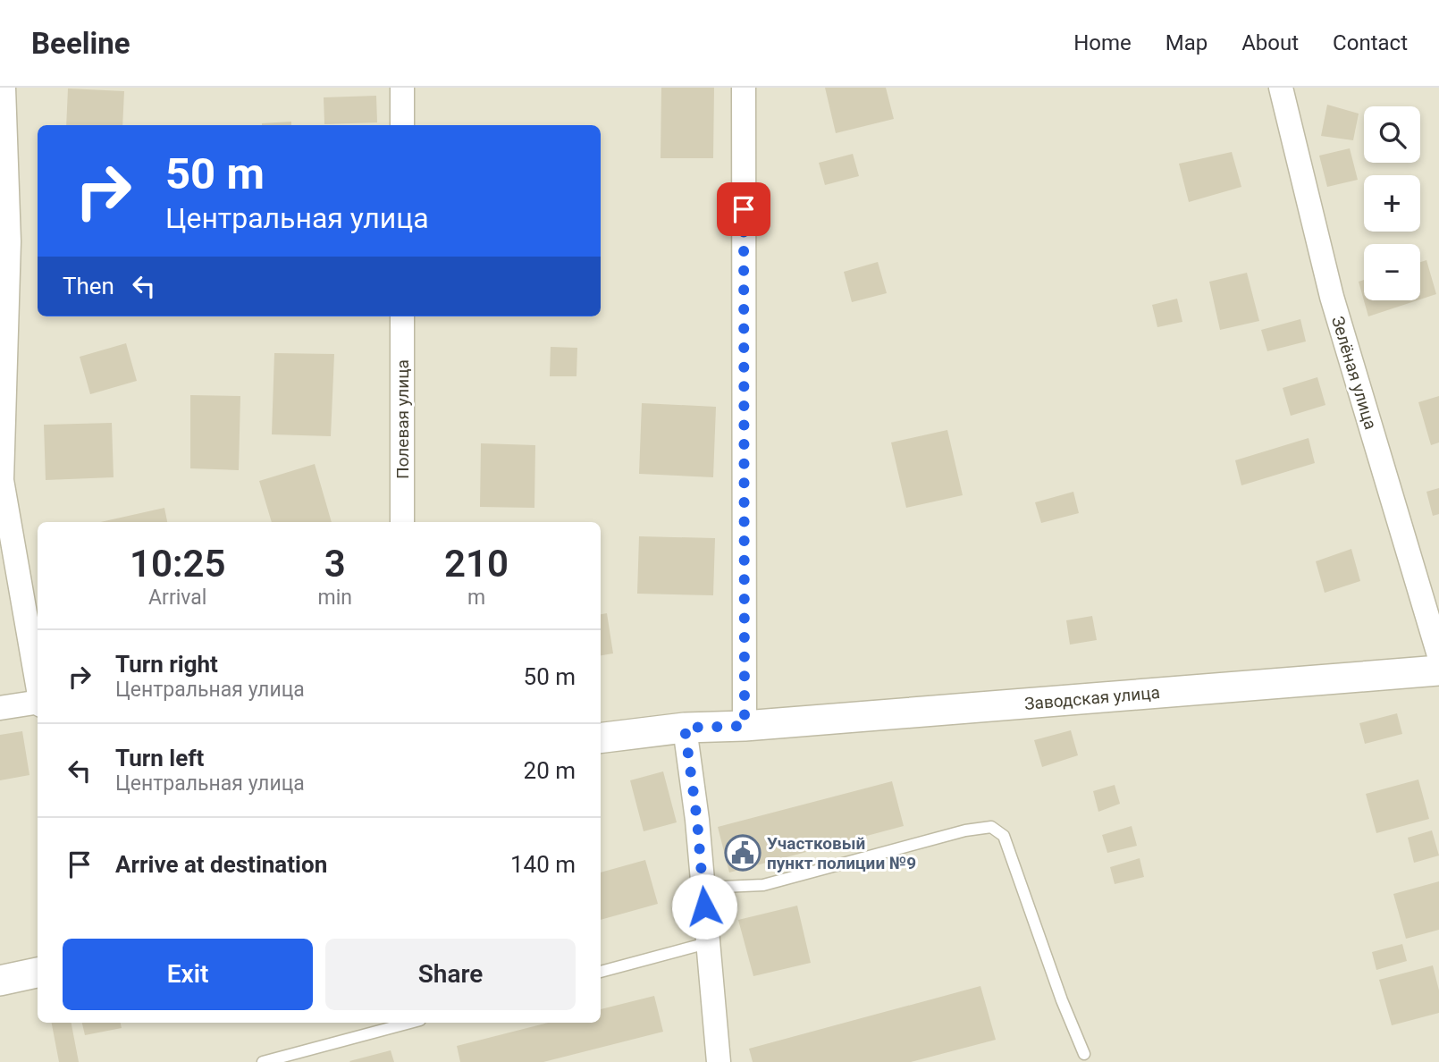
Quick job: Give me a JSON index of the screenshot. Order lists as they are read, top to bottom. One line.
{"streets":{"street":["Зелёная улица","Полевая улица","Заводская улица"]},"places":{"public building":["Участковый пункт полиции №9"]},"page":{"header":"Beeline","nav":["Home","Map","About","Contact"],"map_buttons":["+","−"],"turn":["50 m","Центральная улица"],"then":"Then","eta":["10:25","Arrival","3","min","210","m"],"list":[{"name":"Turn right","note":"Центральная улица","value":"50 m"},{"name":"Turn left","note":"Центральная улица","value":"20 m"},{"name":"Arrive at destination","value":"140 m"}],"buttons":["Exit","Share"]}}
